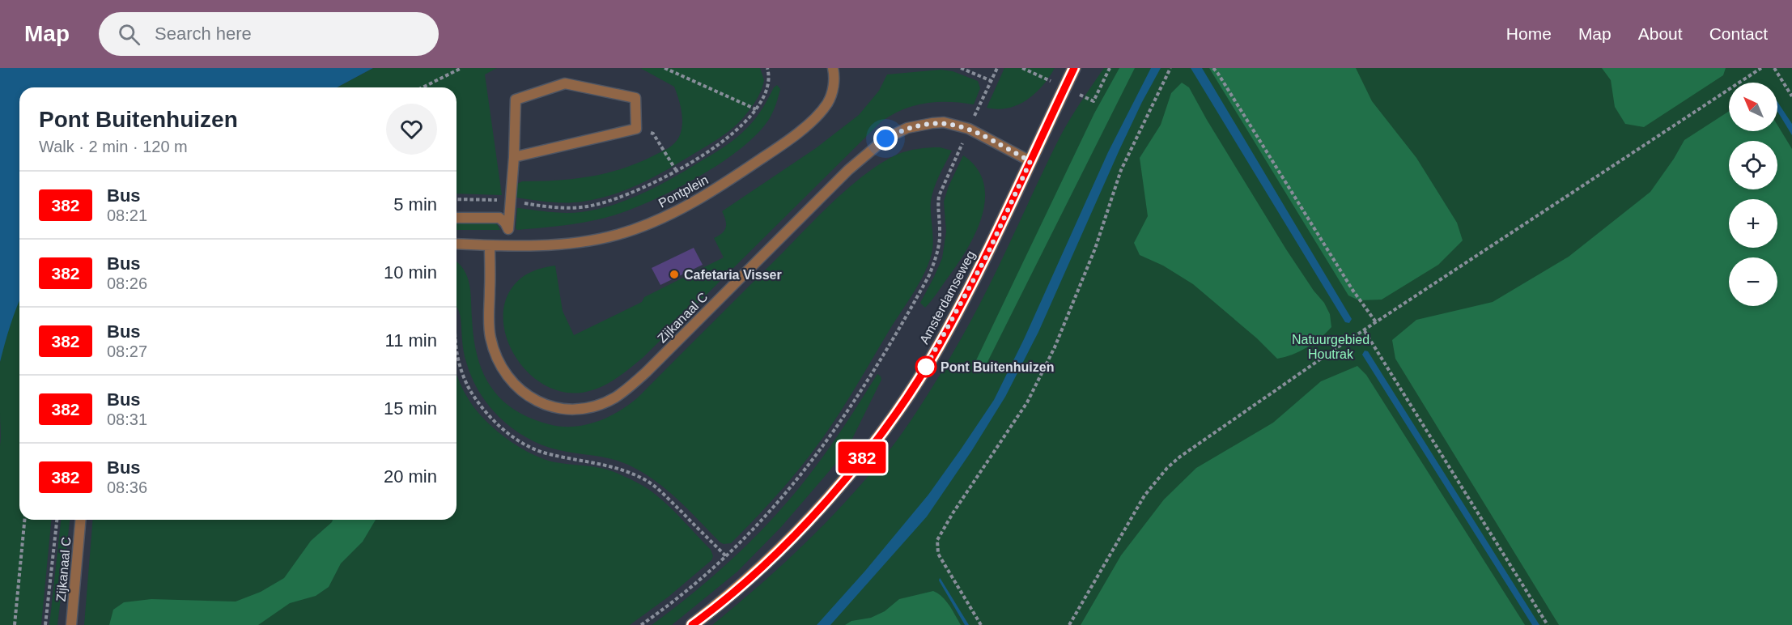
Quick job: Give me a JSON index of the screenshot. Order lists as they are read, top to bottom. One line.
{"streets":{"main road":["Amsterdamseweg"],"street":["Pontplein","Zijkanaal C"]},"crossings":[["Pontplein","Zijkanaal C"],["Amsterdamseweg","Zijkanaal C"]],"parks":["Natuurgebied Houtrak"],"places":["Cafetaria Visser","Pont Buitenhuizen"],"lines":["bus line 382"],"north":"top left","page":{"header":"Map","search":"Search here","nav":["Home","Map","About","Contact"],"on_map":"382","map_buttons":["+","−"],"heading":["Pont Buitenhuizen","Walk · 2 min · 120 m"],"list":[{"mark":"382","name":"Bus","note":"08:21","value":"5 min"},{"mark":"382","name":"Bus","note":"08:26","value":"10 min"},{"mark":"382","name":"Bus","note":"08:27","value":"11 min"},{"mark":"382","name":"Bus","note":"08:31","value":"15 min"},{"mark":"382","name":"Bus","note":"08:36","value":"20 min"}]}}
